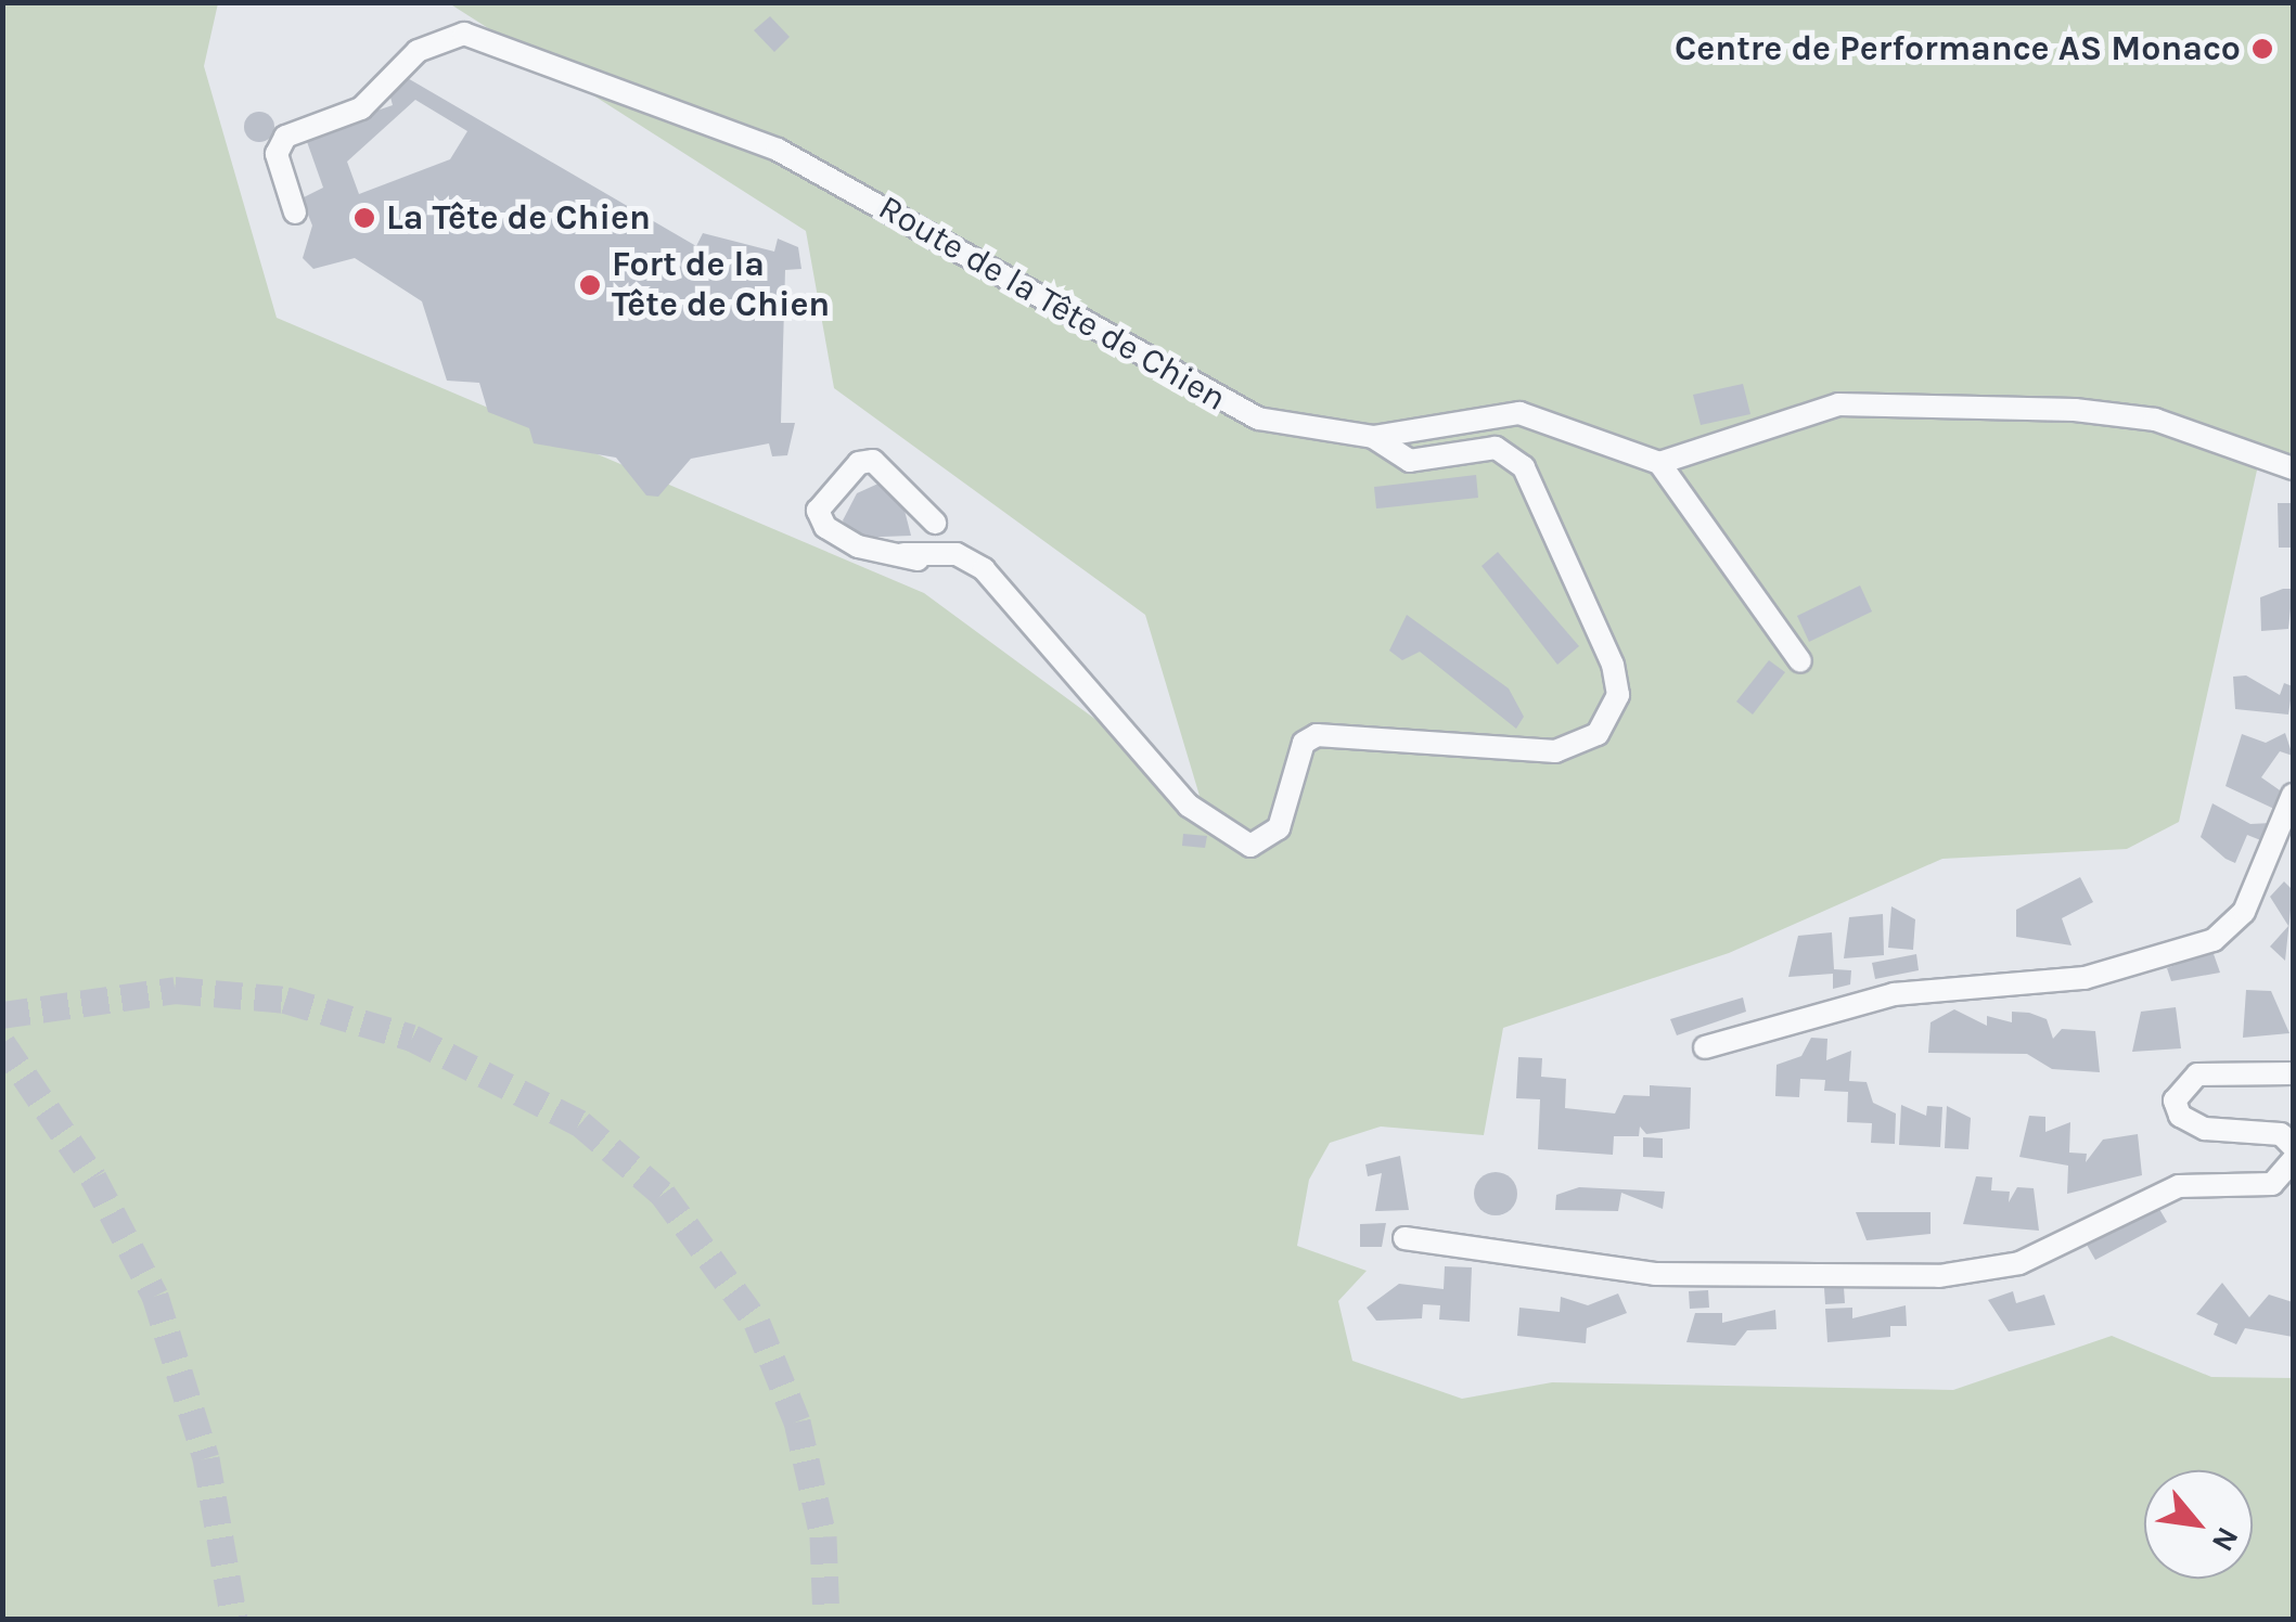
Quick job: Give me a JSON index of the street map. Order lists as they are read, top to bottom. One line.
{"streets":{"street":["Route de la Tête de Chien"]},"places":["Centre de Performance AS Monaco","La Tête de Chien","Fort de la Tête de Chien"],"north":"bottom right"}
